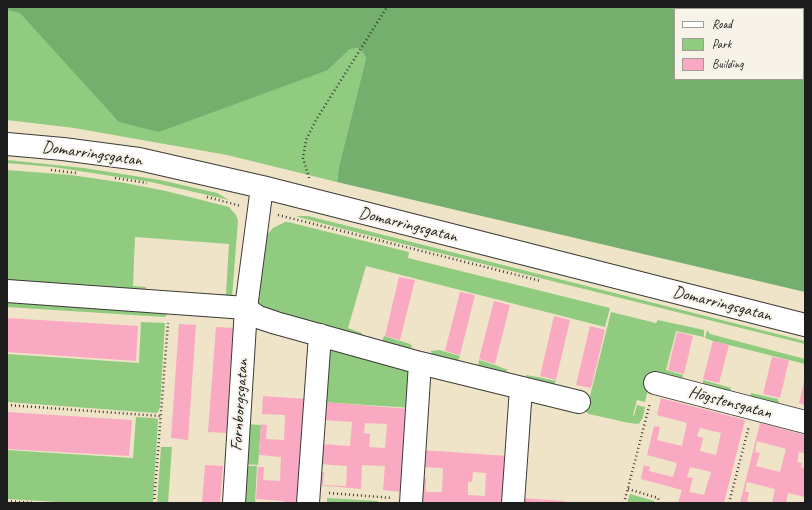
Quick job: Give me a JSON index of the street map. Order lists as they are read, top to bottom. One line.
{"streets":{"street":["Domarringsgatan","Högstensgatan","Fornborgsgatan"]},"crossings":[["Domarringsgatan","Fornborgsgatan"]],"legend":["Road","Park","Building"]}
